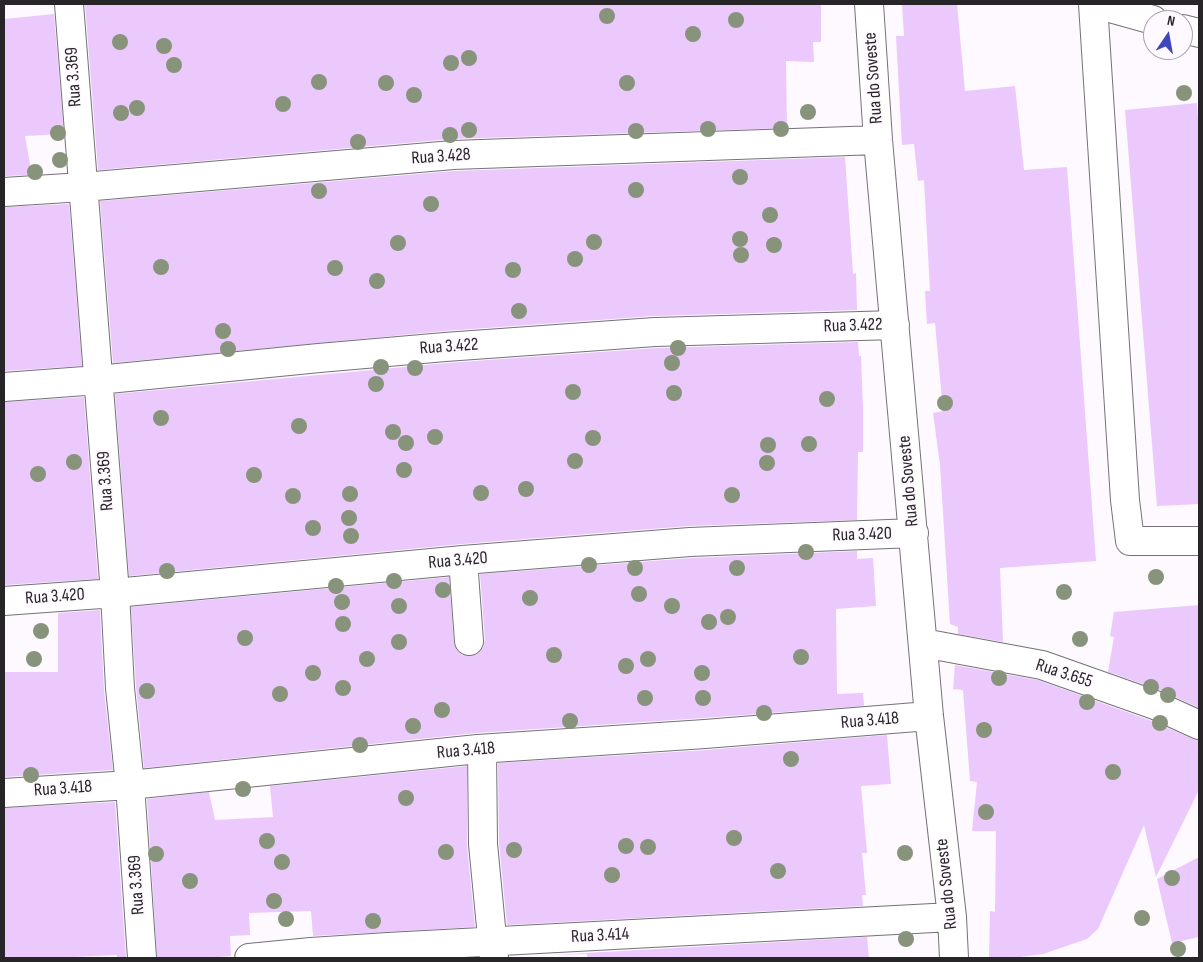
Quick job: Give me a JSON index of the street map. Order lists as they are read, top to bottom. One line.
{"streets":{"street":["Rua 3.369","Rua do Soveste","Rua 3.428","Rua 3.422","Rua 3.420","Rua 3.655","Rua 3.418","Rua 3.414"]},"crossings":[["Rua 3.369","Rua 3.428"],["Rua 3.369","Rua 3.422"],["Rua 3.369","Rua 3.420"],["Rua 3.369","Rua 3.418"],["Rua do Soveste","Rua 3.428"],["Rua do Soveste","Rua 3.422"],["Rua do Soveste","Rua 3.420"],["Rua do Soveste","Rua 3.655"],["Rua do Soveste","Rua 3.418"],["Rua do Soveste","Rua 3.414"]],"north":"top"}
